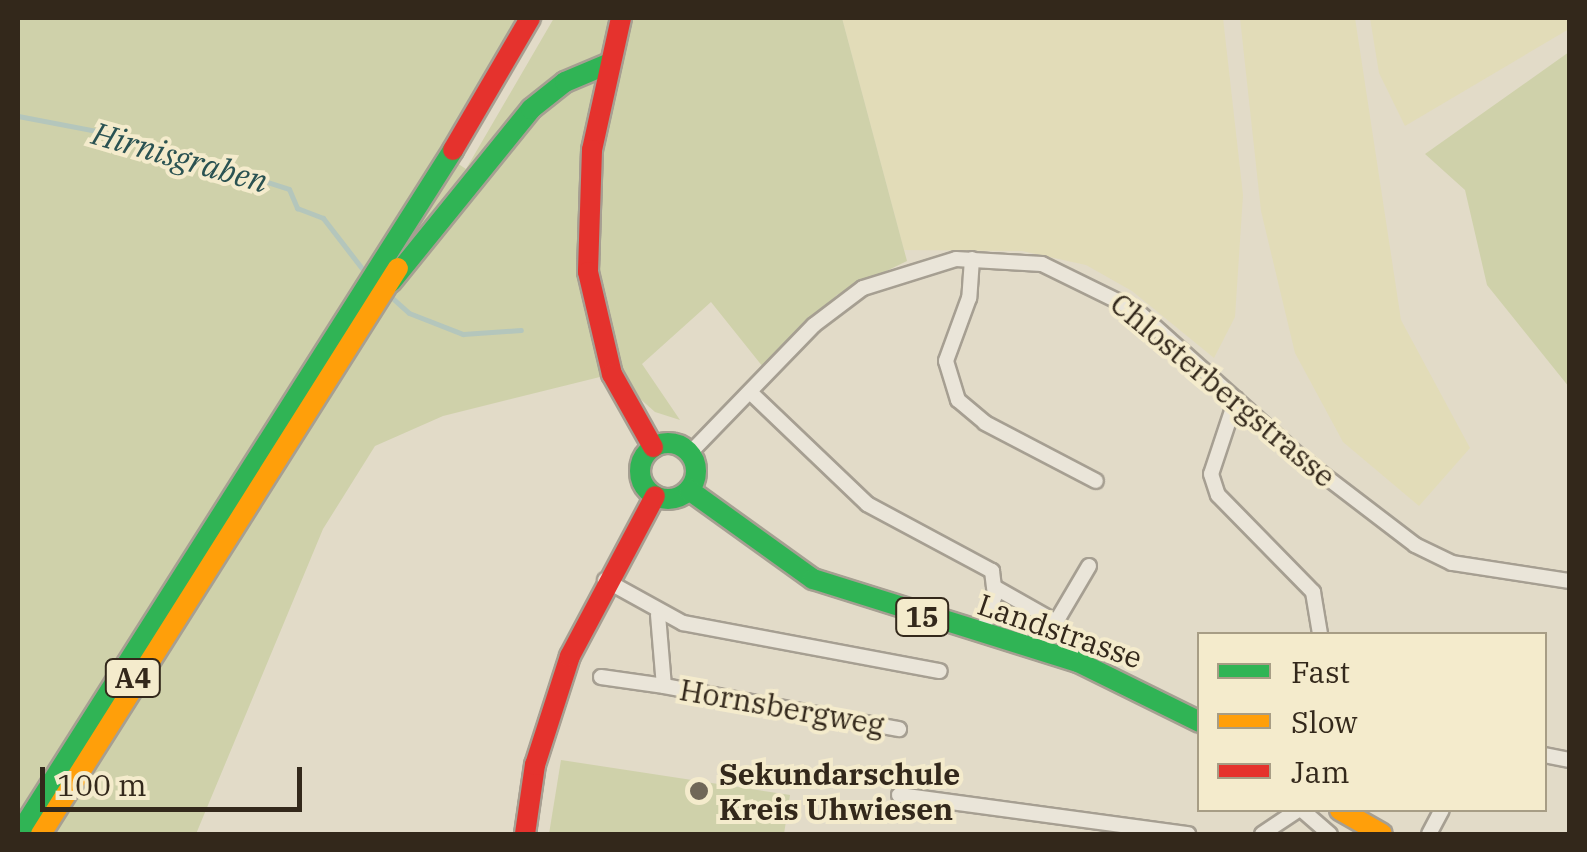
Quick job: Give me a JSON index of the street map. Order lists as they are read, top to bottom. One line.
{"streets":{"main road":["15","Landstrasse","A4"],"street":["Chlosterbergstrasse","Hornsbergweg"]},"crossings":[["Chlosterbergstrasse","Landstrasse"]],"water":["Hirnisgraben"],"places":["Sekundarschule Kreis Uhwiesen"],"legend":["Fast","Slow","Jam"],"scale_bar":"100 m"}
